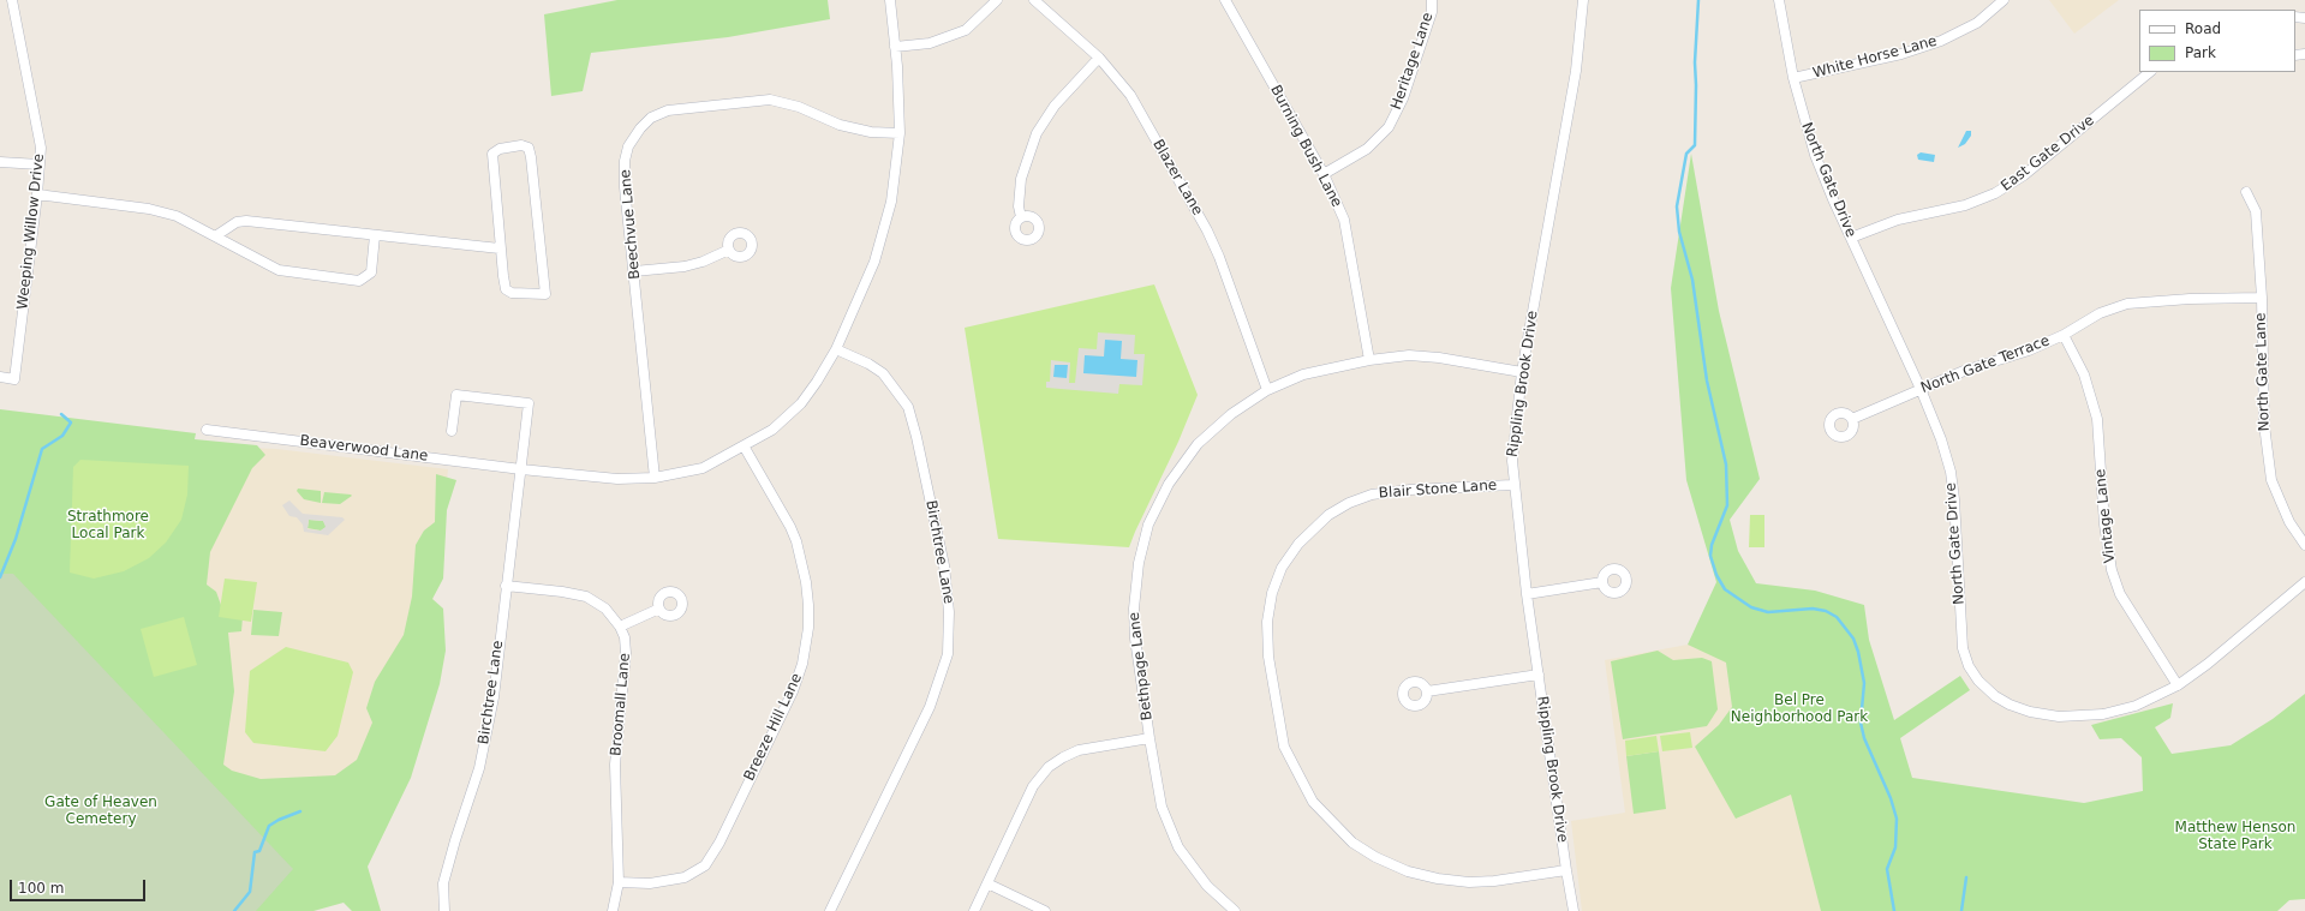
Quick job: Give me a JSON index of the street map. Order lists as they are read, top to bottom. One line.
{"streets":{"street":["White Horse Lane","Heritage Lane","Burning Bush Lane","East Gate Drive","Blazer Lane","North Gate Drive","Beechvue Lane","Weeping Willow Drive","North Gate Terrace","North Gate Lane","Rippling Brook Drive","Beaverwood Lane","Blair Stone Lane","Vintage Lane","Birchtree Lane","Bethpage Lane","Broomall Lane","Breeze Hill Lane"]},"crossings":[["White Horse Lane","North Gate Drive"],["Heritage Lane","Burning Bush Lane"],["Burning Bush Lane","Bethpage Lane"],["East Gate Drive","North Gate Drive"],["Blazer Lane","Bethpage Lane"],["North Gate Drive","North Gate Terrace"],["North Gate Drive","Vintage Lane"],["Beechvue Lane","Beaverwood Lane"],["North Gate Terrace","North Gate Lane"],["North Gate Terrace","Vintage Lane"],["Rippling Brook Drive","Blair Stone Lane"],["Rippling Brook Drive","Bethpage Lane"],["Beaverwood Lane","Birchtree Lane"],["Beaverwood Lane","Breeze Hill Lane"],["Birchtree Lane","Broomall Lane"],["Broomall Lane","Breeze Hill Lane"]],"parks":["Strathmore Local Park","Bel Pre Neighborhood Park","Gate of Heaven Cemetery","Matthew Henson State Park"],"legend":["Road","Park"],"scale_bar":"100 m"}
